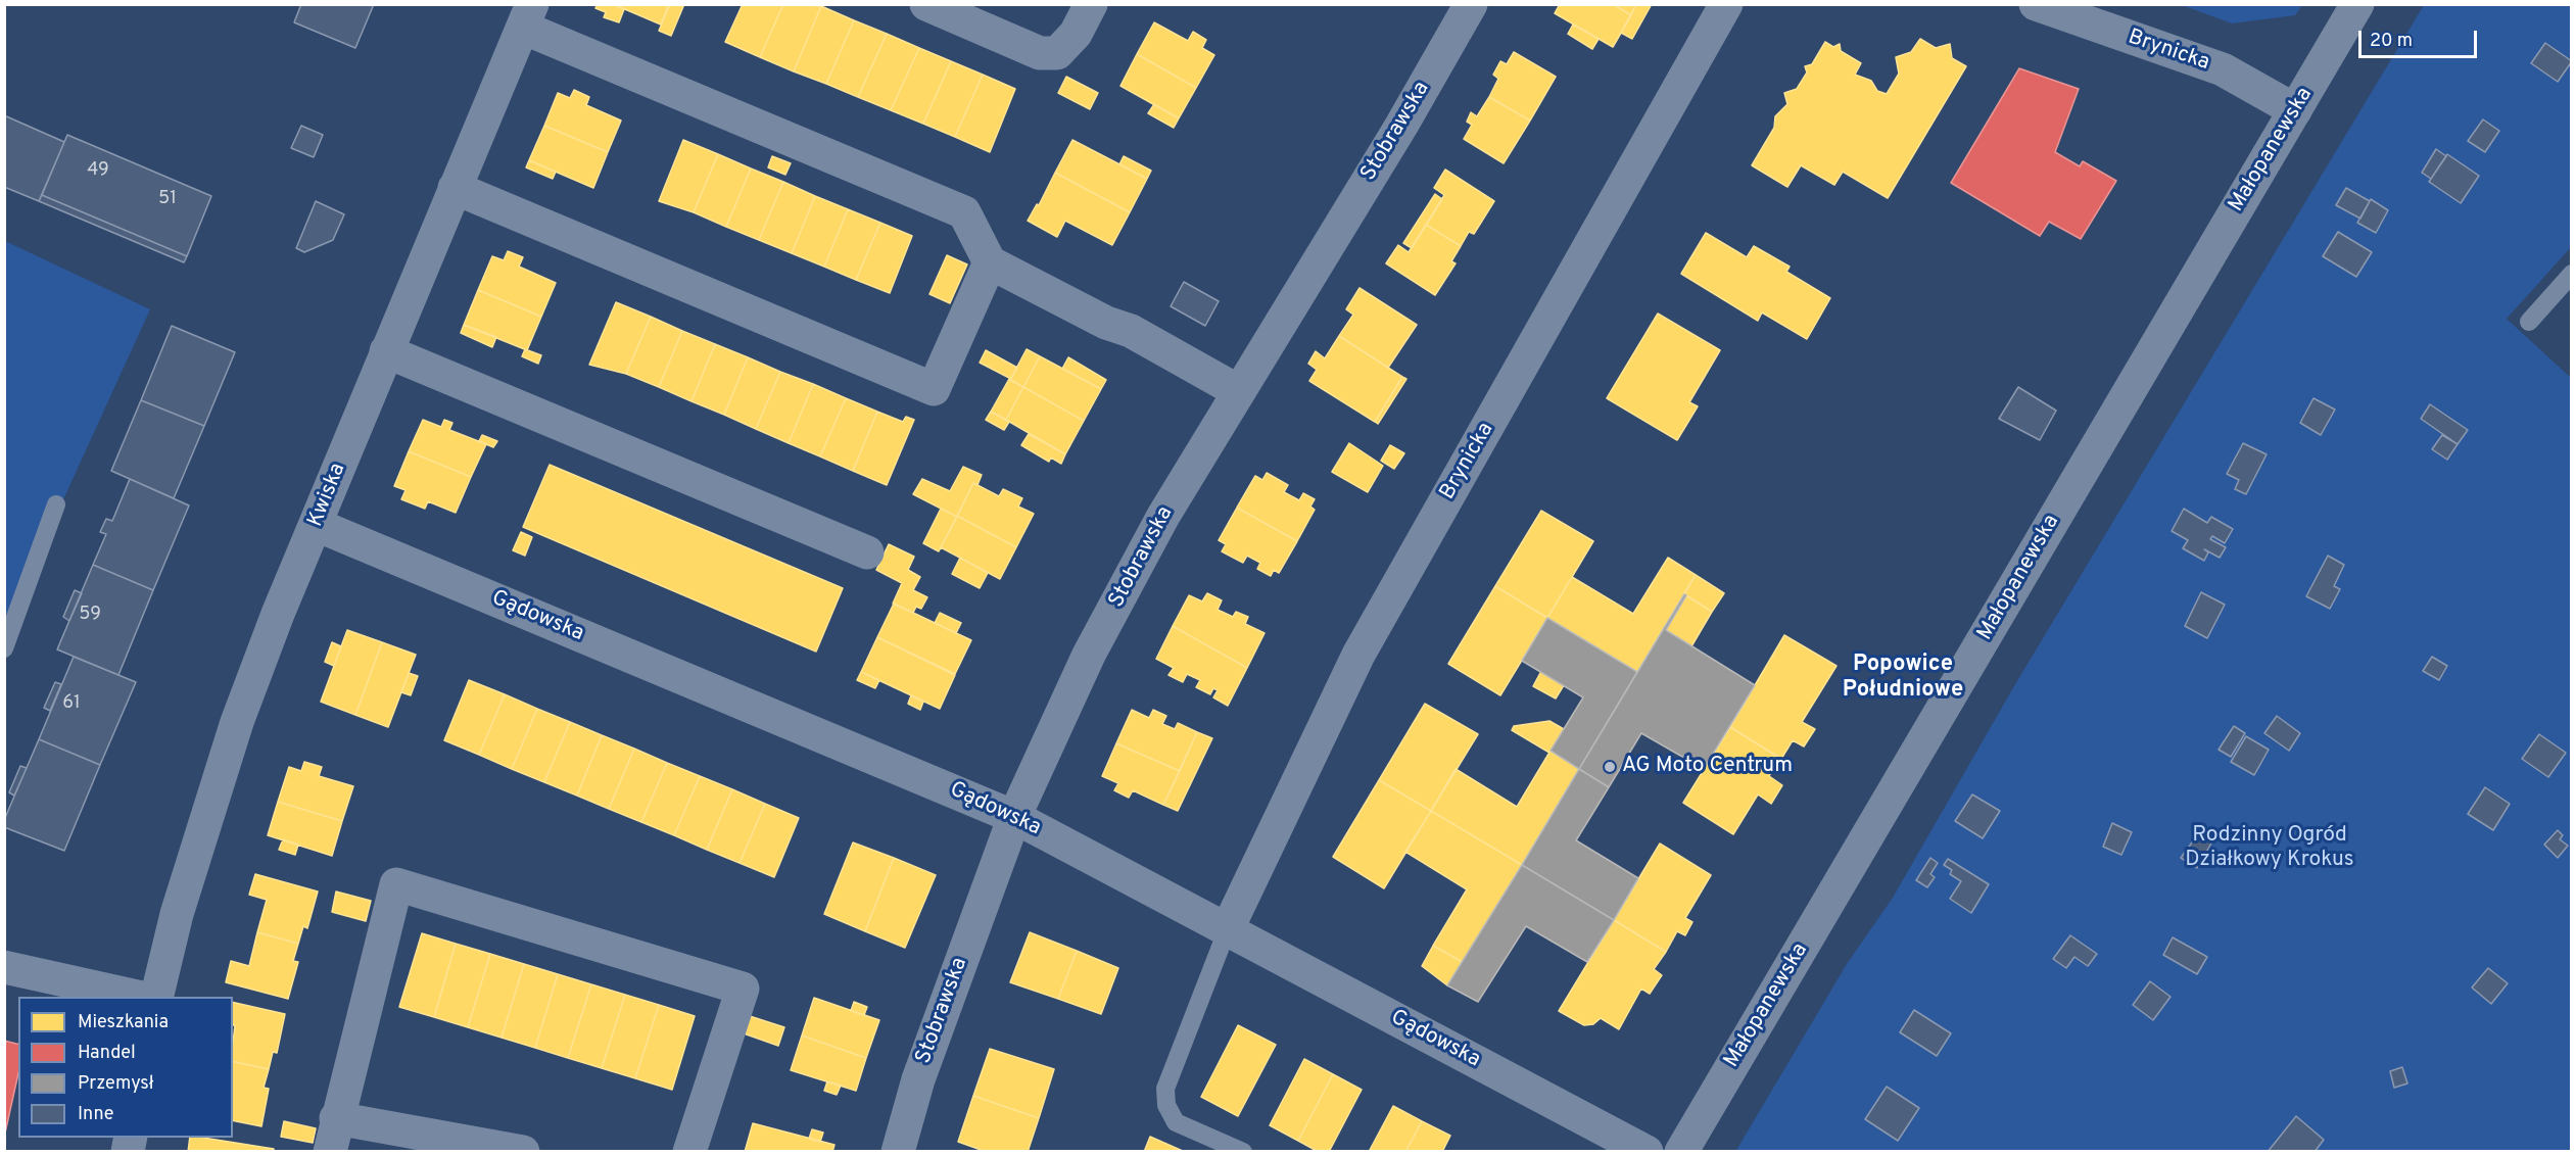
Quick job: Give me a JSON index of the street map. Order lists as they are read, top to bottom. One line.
{"streets":{"street":["Brynicka","Stobrawska","Małopanewska","Kwiska","Gądowska"]},"crossings":[["Brynicka","Małopanewska"],["Brynicka","Gądowska"],["Stobrawska","Gądowska"],["Kwiska","Gądowska"]],"districts":["Popowice Południowe"],"parks":["Rodzinny Ogród Działkowy Krokus"],"places":["AG Moto Centrum"],"house_numbers":["49","51","59","61"],"legend":["Mieszkania","Handel","Przemysł","Inne"],"scale_bar":"20 m"}
